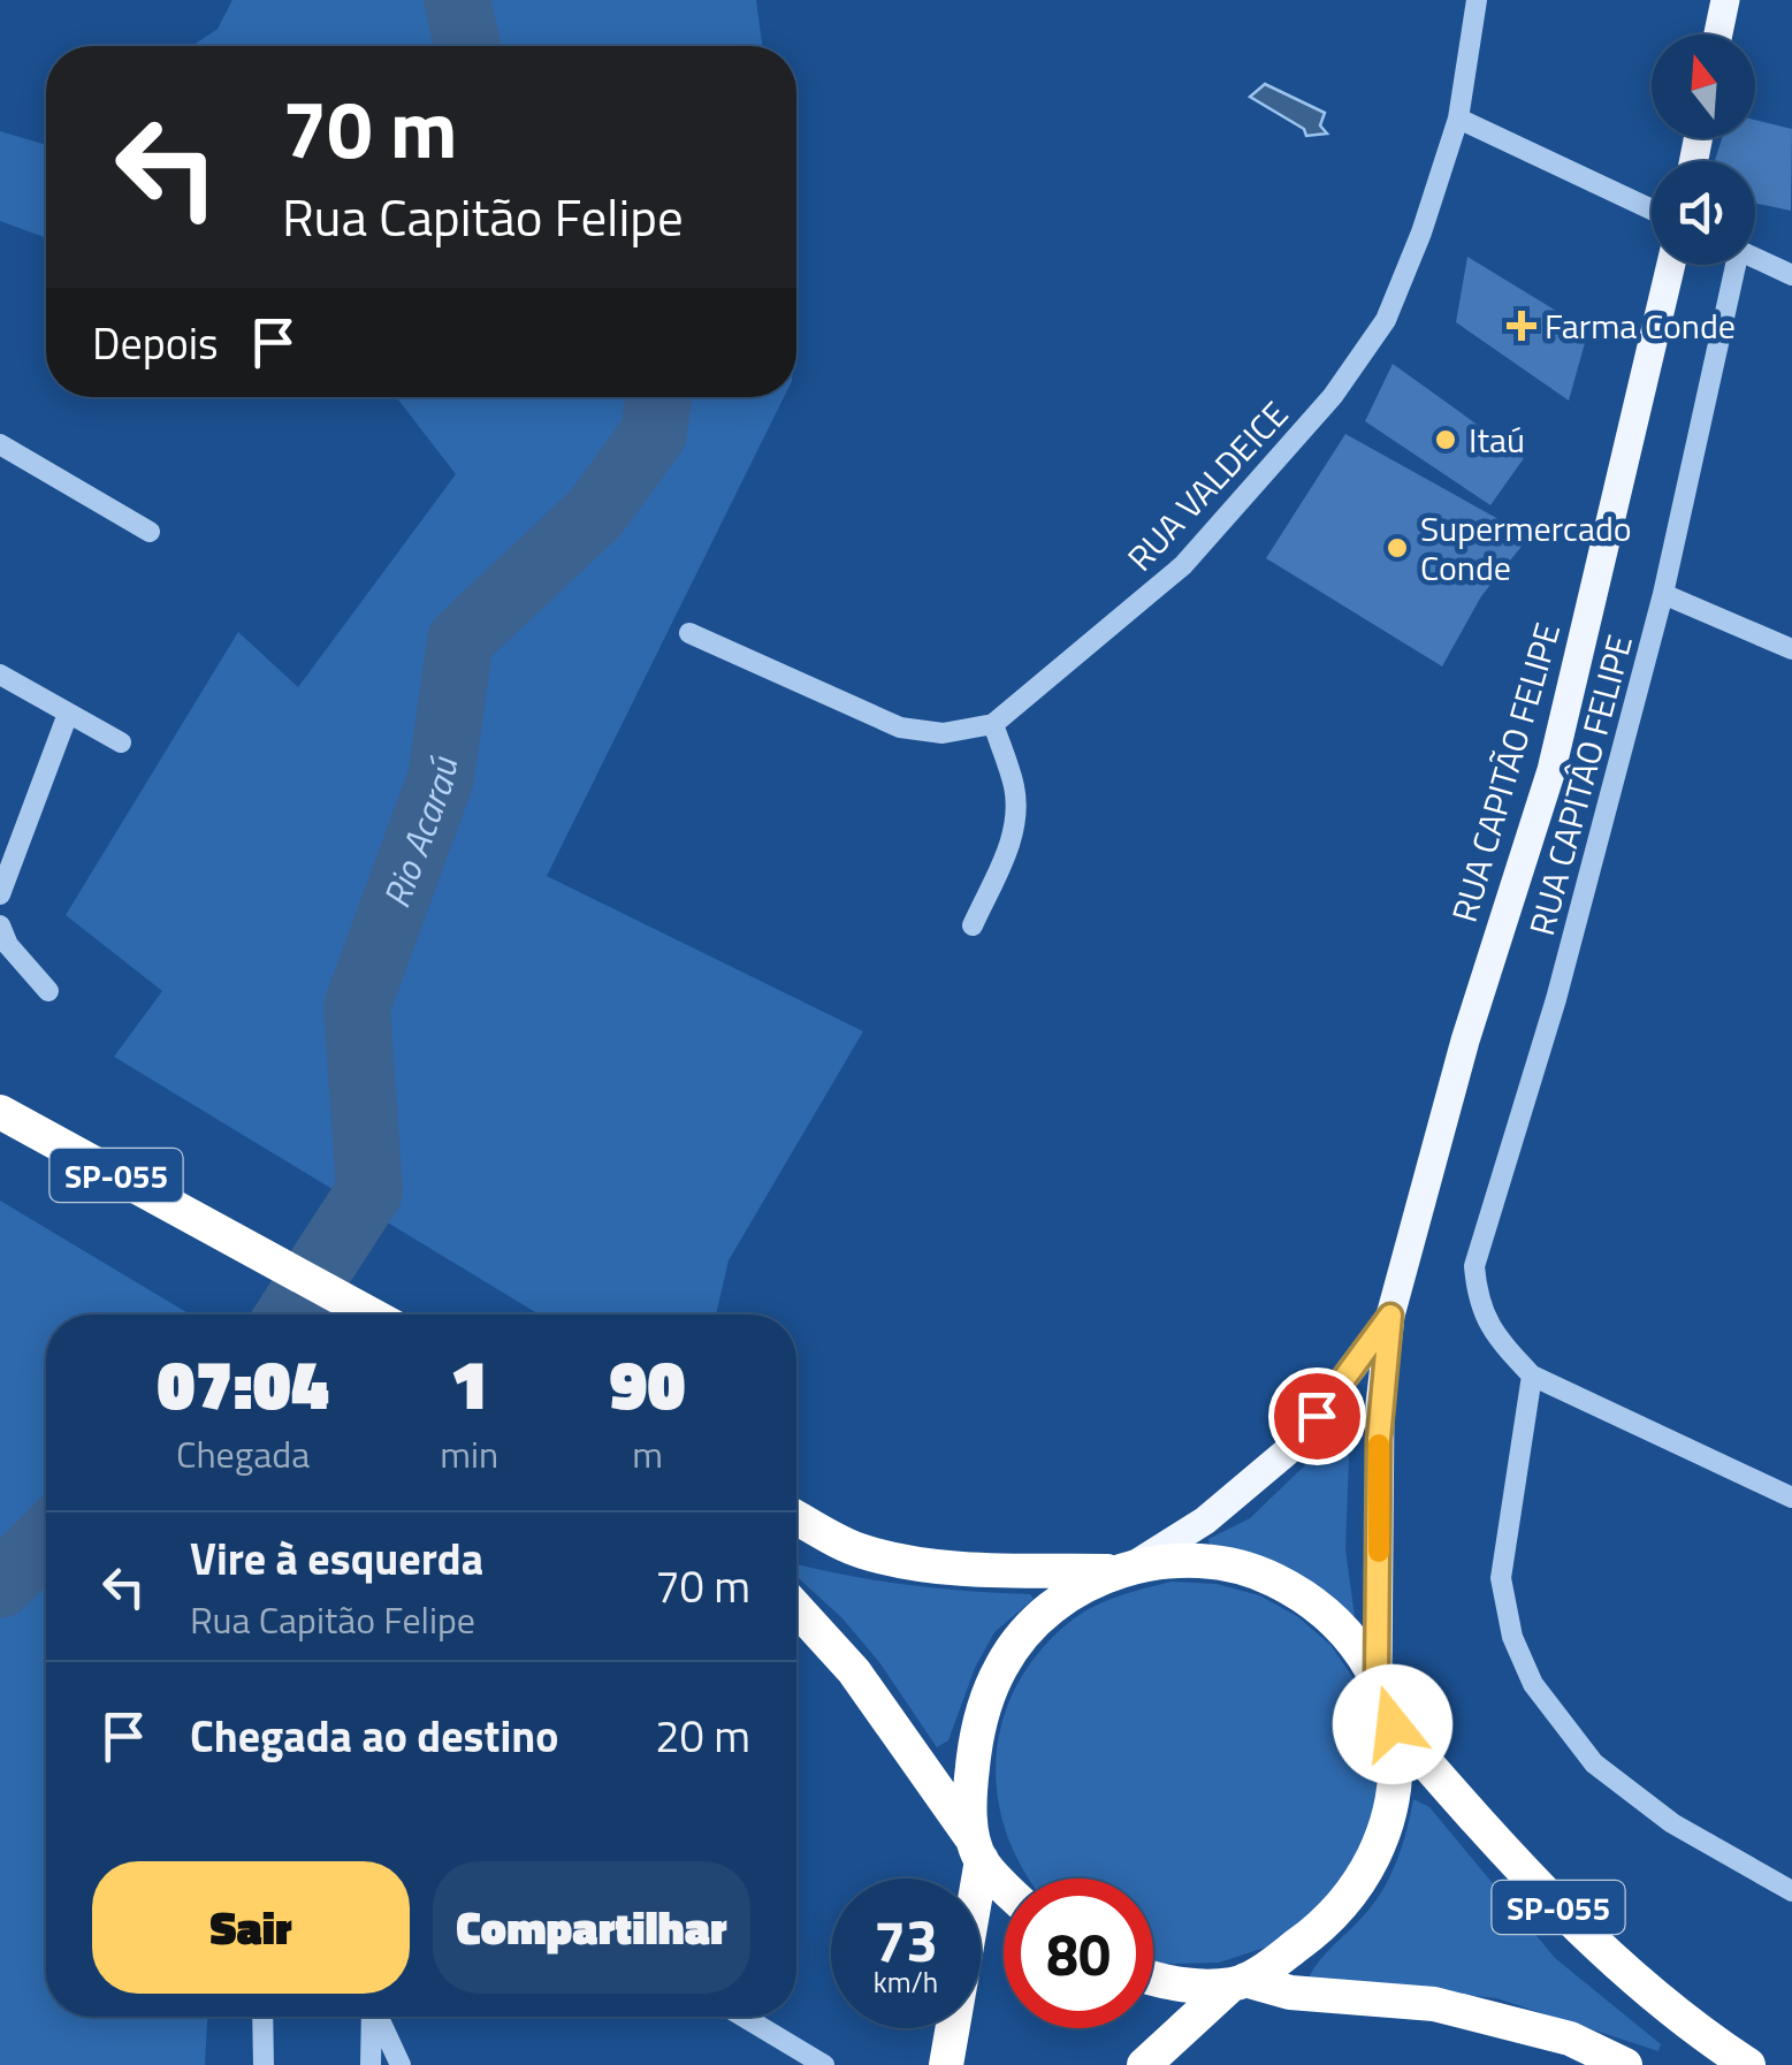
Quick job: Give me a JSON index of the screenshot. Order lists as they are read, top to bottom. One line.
{"streets":{"highway":["SP-055"],"main road":["RUA CAPITÃO FELIPE"],"street":["RUA VALDEICE","RUA CAPITÂO FELIPE"]},"crossings":[["RUA CAPITÃO FELIPE","SP-055"]],"water":["Rio Acaraú"],"places":{"health":["Farma Conde"],"other":["Itaú","Supermercado Conde"]},"north":"top","page":{"turn":["70 m","Rua Capitão Felipe"],"then":"Depois","eta":["07:04","Chegada","1","min","90","m"],"list":[{"name":"Vire à esquerda","note":"Rua Capitão Felipe","value":"70 m"},{"name":"Chegada ao destino","value":"20 m"}],"buttons":["Sair","Compartilhar"],"speed":"73 km/h","limit":"80"}}
